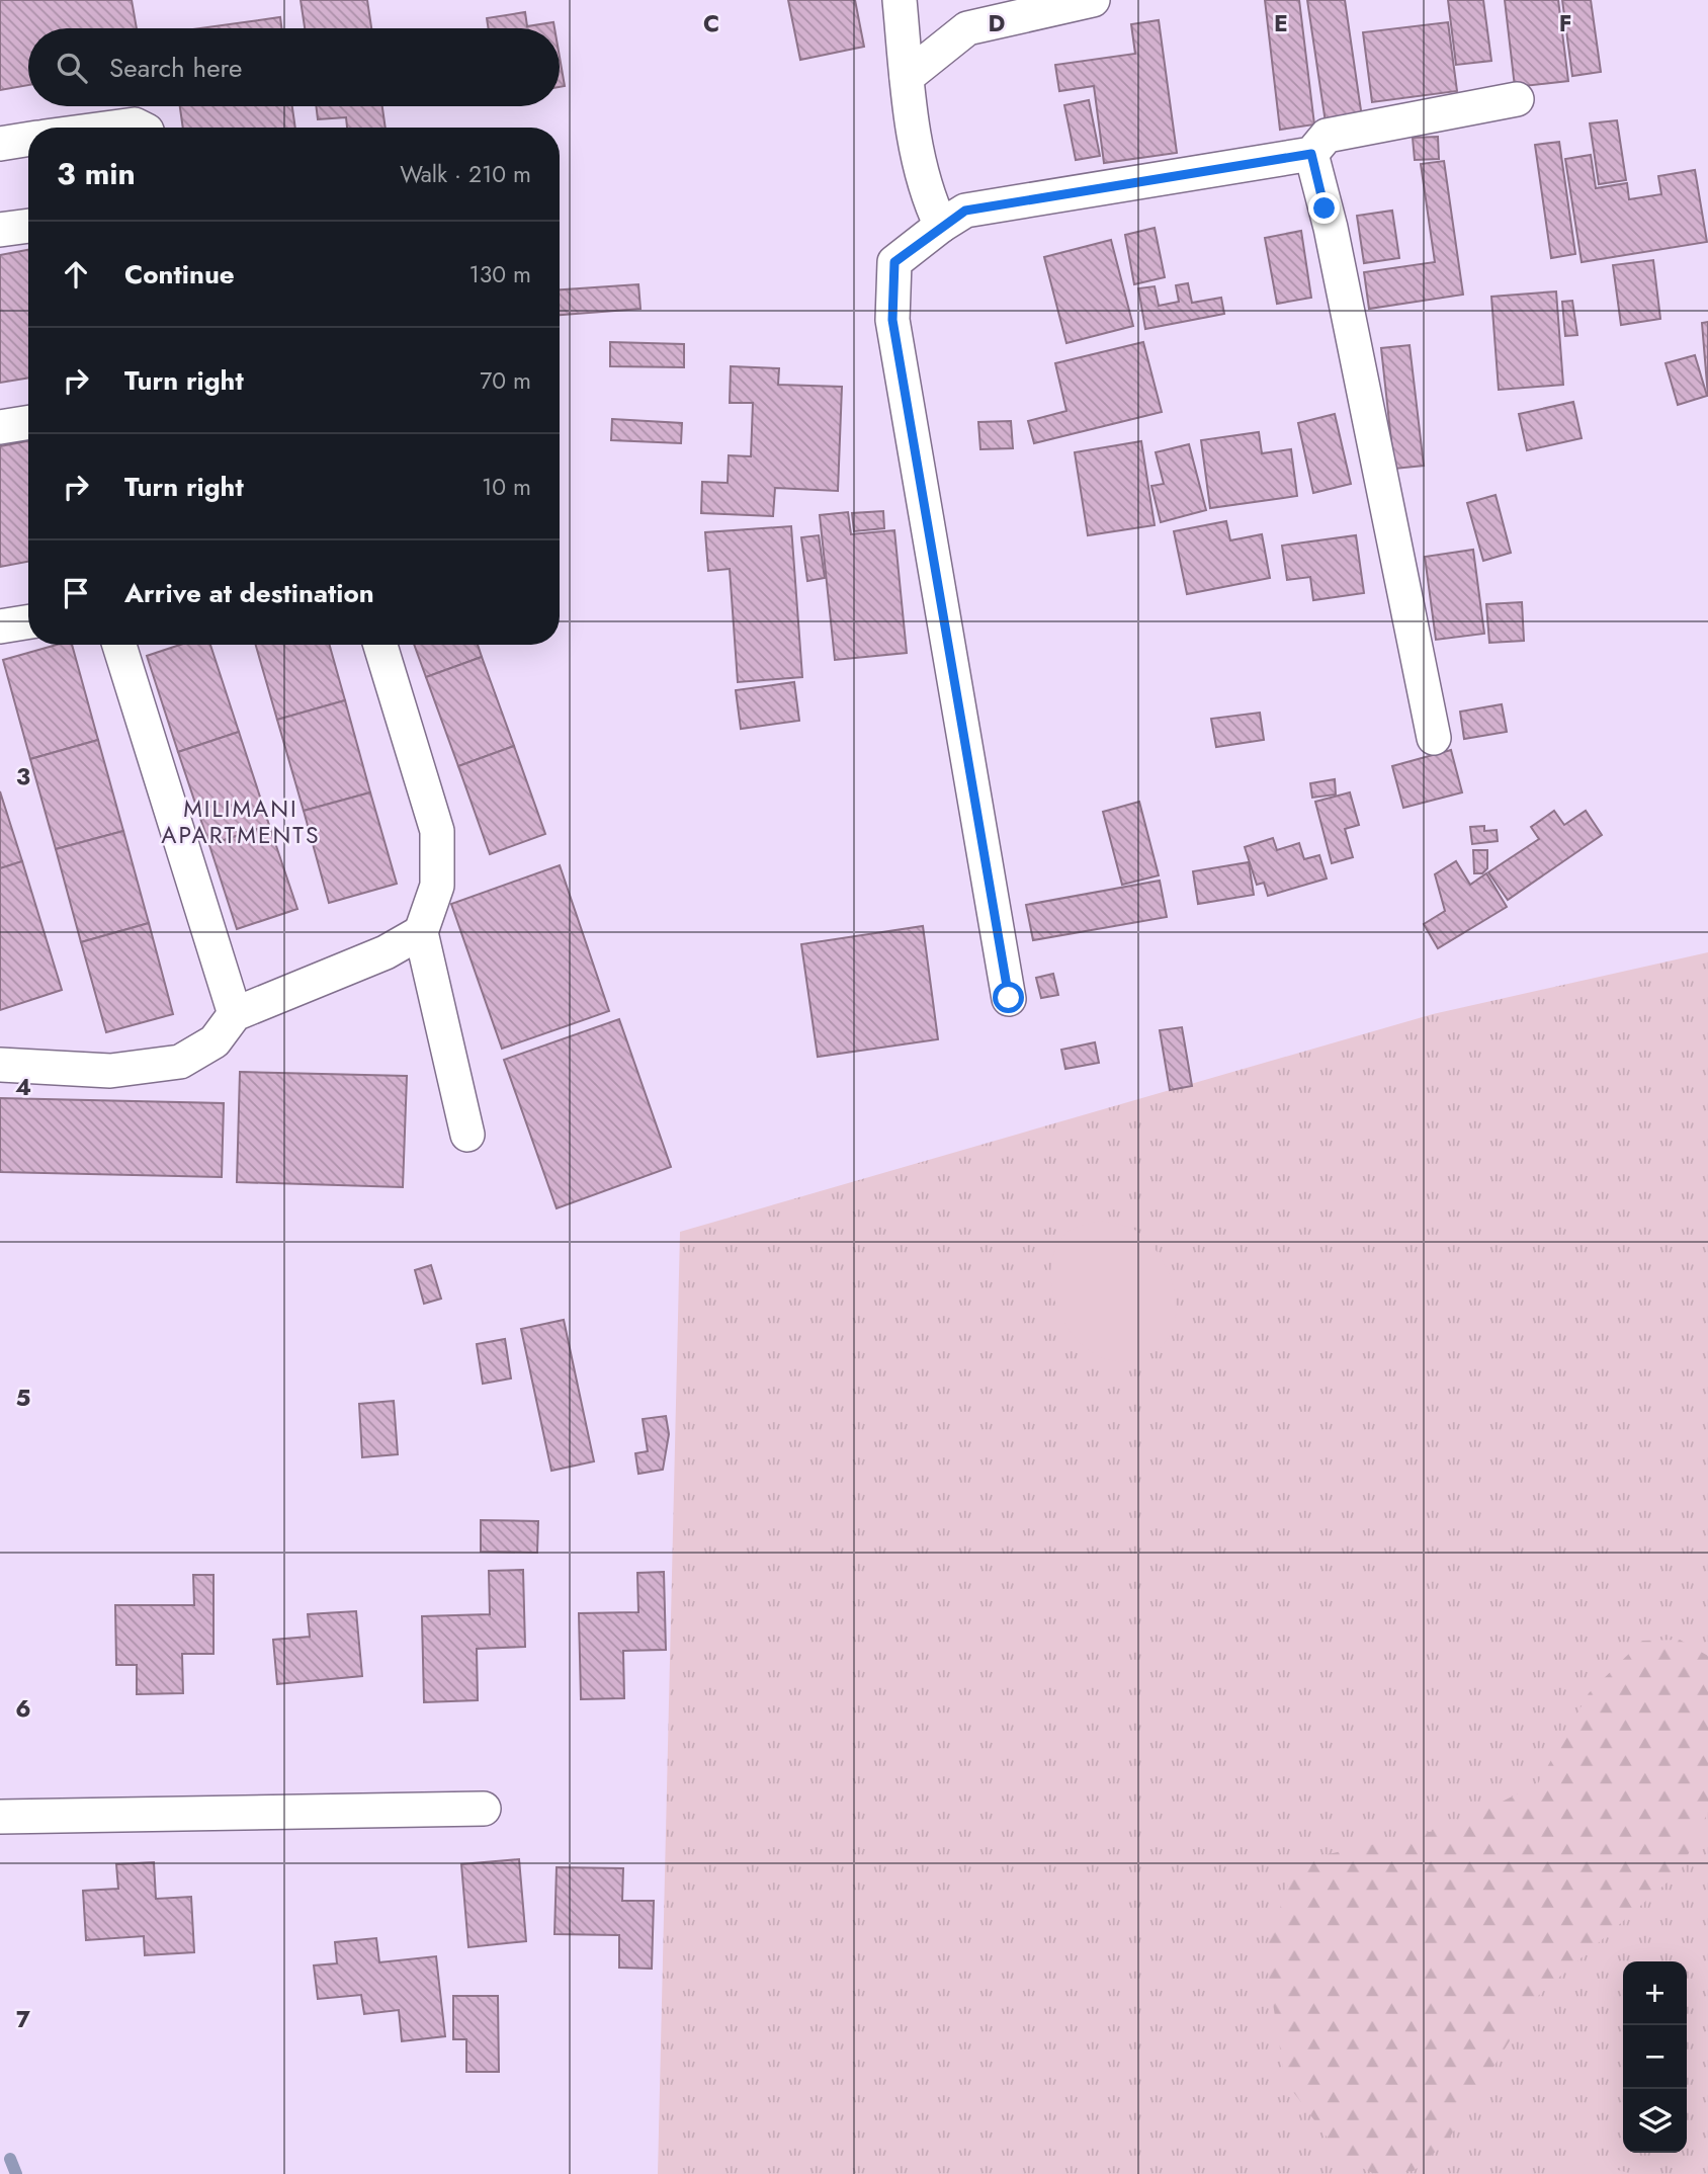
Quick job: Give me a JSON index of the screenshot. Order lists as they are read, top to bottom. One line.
{"districts":["MILIMANI APARTMENTS"],"page":{"search":"Search here","heading":["3 min","Walk · 210 m"],"list":[["Continue","130 m"],["Turn right","70 m"],["Turn right","10 m"],"Arrive at destination"],"map_buttons":["+","−"]},"grid":{"columns":["C","D","E","F"],"rows":["3","4","5","6","7"]}}
